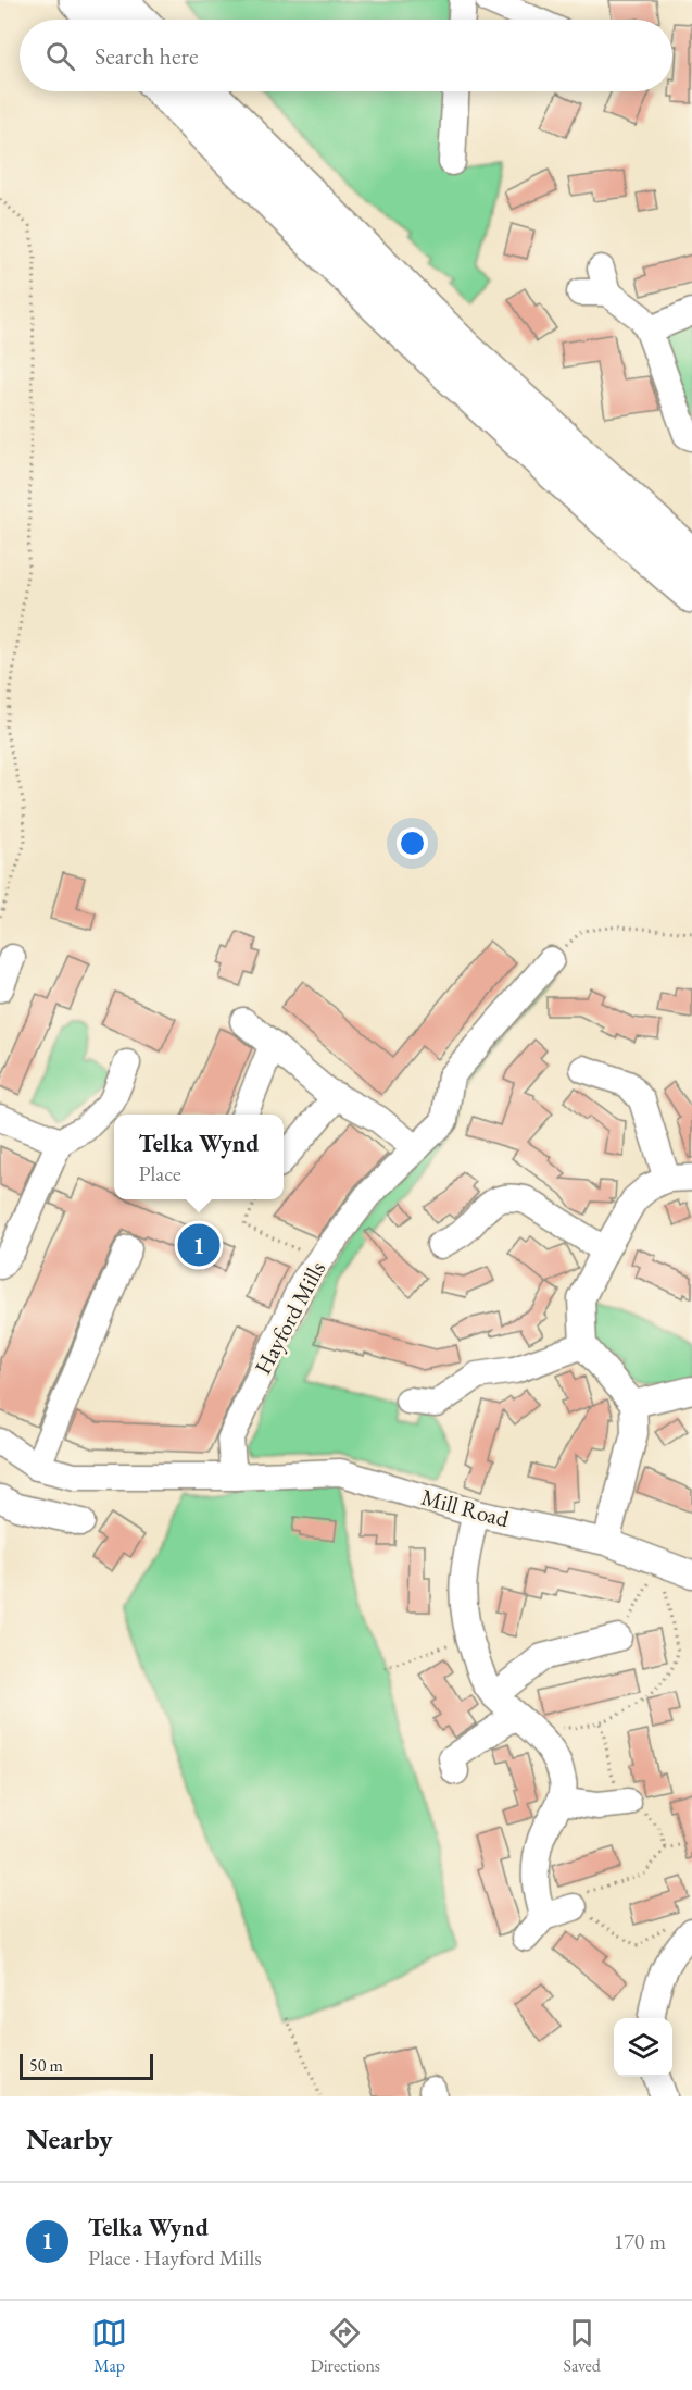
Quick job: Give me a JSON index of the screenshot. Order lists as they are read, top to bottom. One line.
{"streets":{"street":["Hayford Mills","Mill Road"]},"crossings":[["Hayford Mills","Mill Road"]],"scale_bar":"50 m","page":{"search":"Search here","popup":["Telka Wynd","Place"],"pins":"1","scale":"50 m","heading":"Nearby","list":[{"mark":"1","name":"Telka Wynd","note":"Place · Hayford Mills","value":"170 m"}],"nav":["Map","Directions","Saved"]}}
